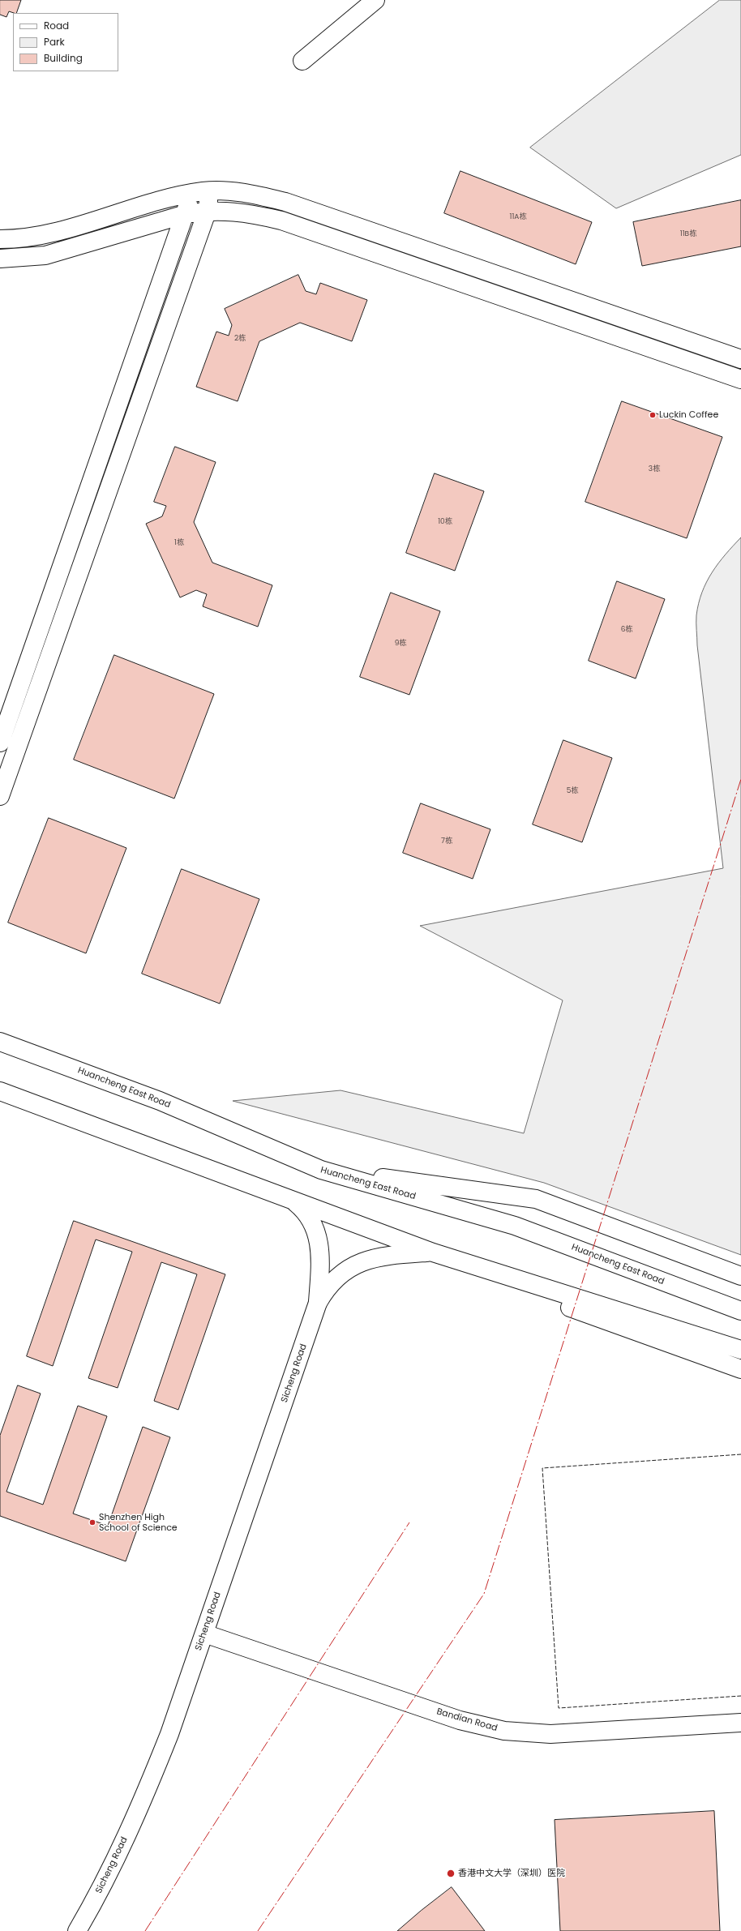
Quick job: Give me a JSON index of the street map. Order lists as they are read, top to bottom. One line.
{"streets":{"street":["Huancheng East Road","Sicheng Road","Bandian Road"]},"crossings":[["Sicheng Road","Bandian Road"]],"places":["Luckin Coffee","Shenzhen High School of Science","香港中文大学（深圳）医院"],"house_numbers":["11A栋","11B栋","2栋","3栋","10栋","1栋","6栋","9栋","5栋","7栋"],"legend":["Road","Park","Building"]}
